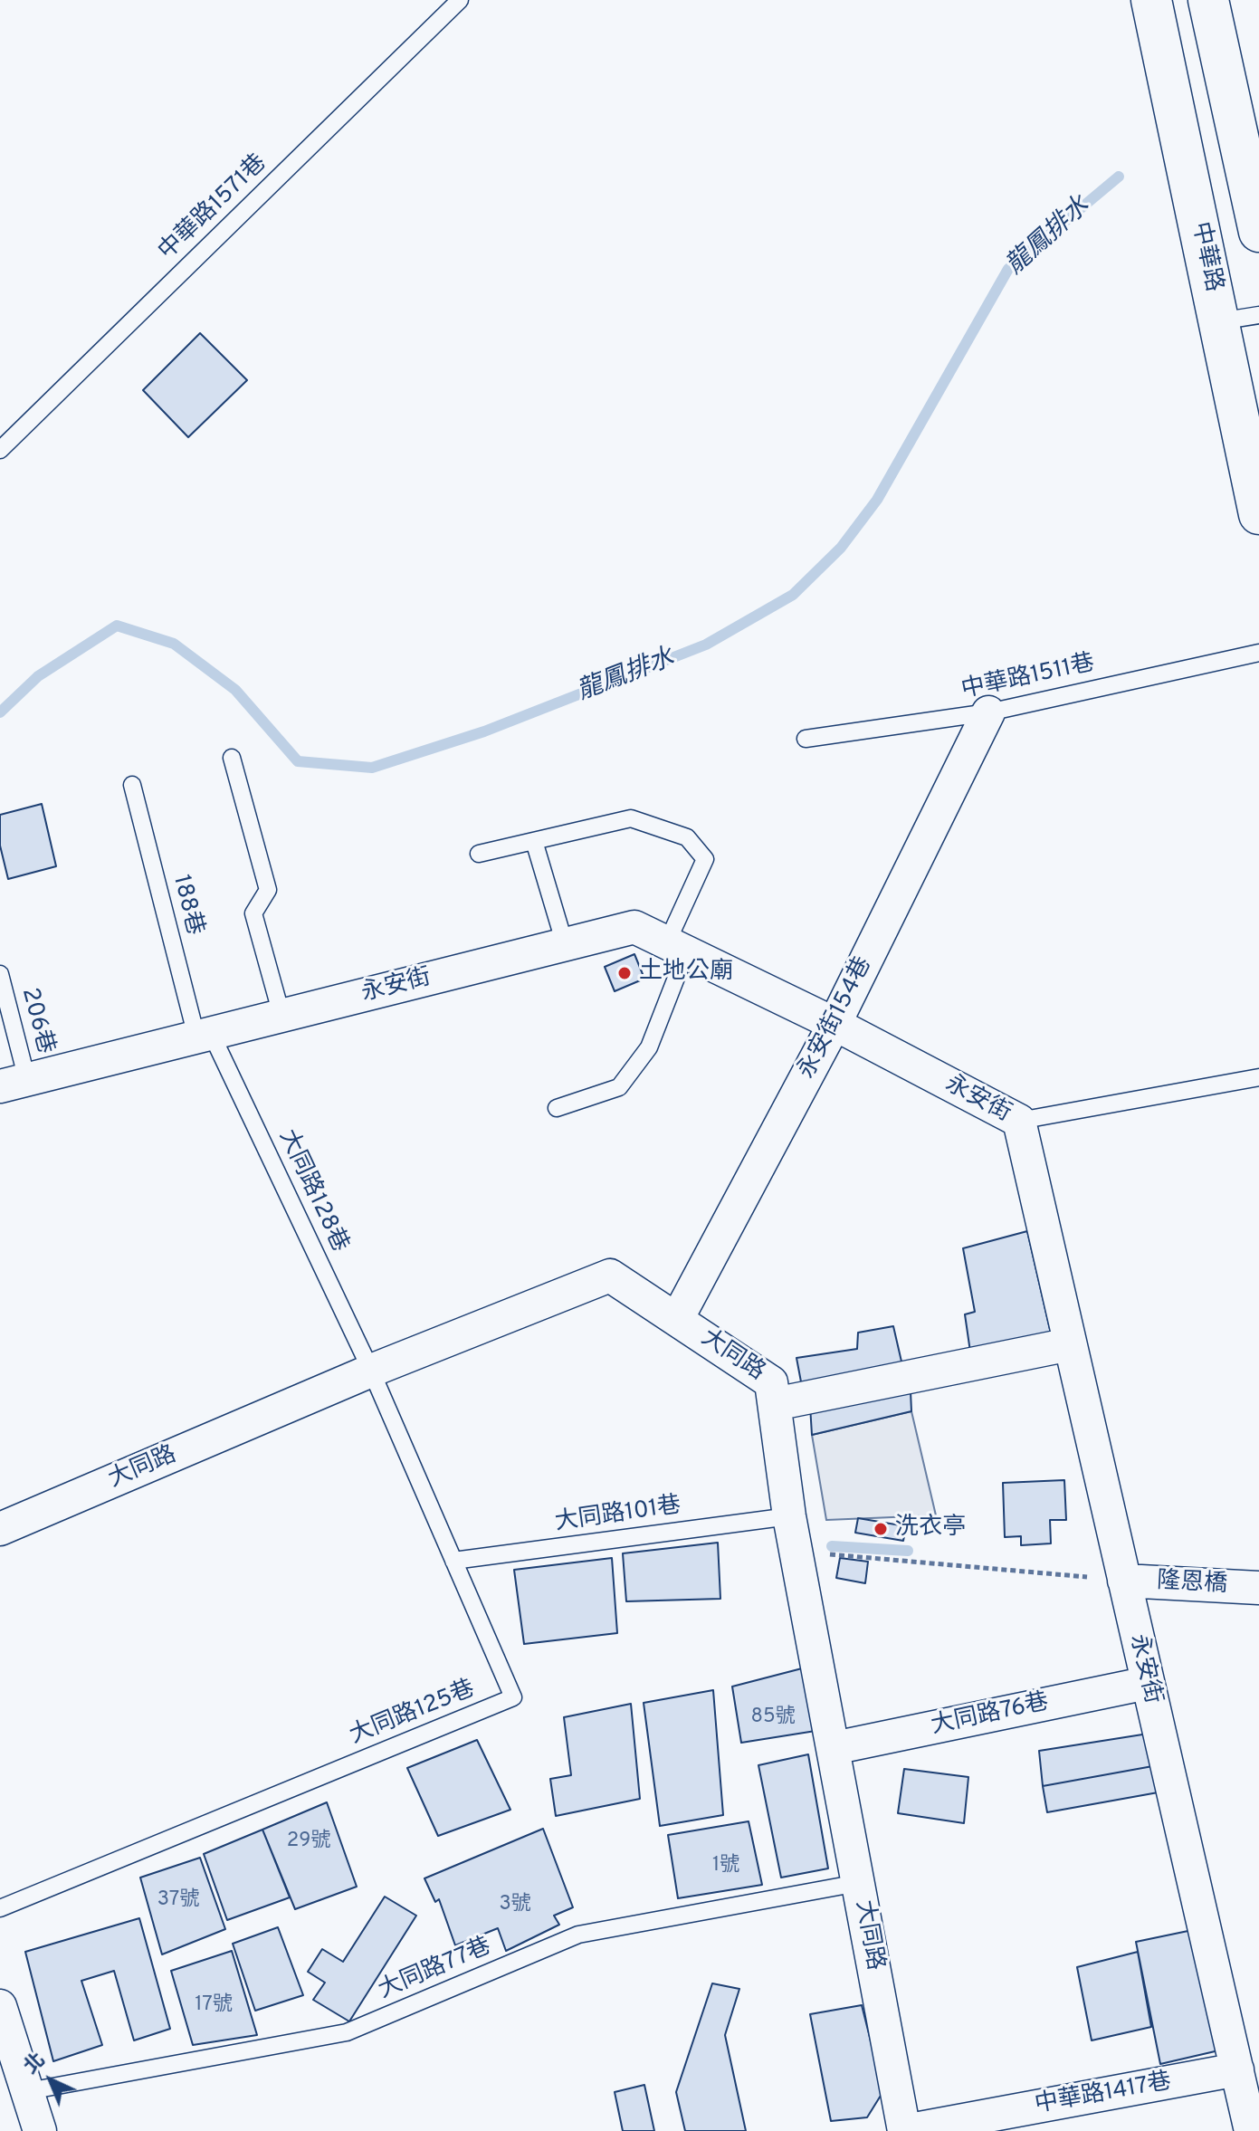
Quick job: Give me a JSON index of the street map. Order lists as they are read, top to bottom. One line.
{"streets":{"main road":["中華路"],"street":["永安街","永安街154巷","大同路","隆恩橋","大同路76巷","中華路1417巷"],"lane":["中華路1571巷","中華路1511巷","188巷","206巷","大同路128巷","大同路101巷","大同路125巷","大同路77巷"]},"crossings":[["中華路1511巷","永安街154巷"],["188巷","永安街"],["188巷","大同路128巷"],["永安街","永安街154巷"],["永安街","206巷"],["永安街","大同路128巷"],["永安街","隆恩橋"],["永安街","大同路76巷"],["永安街","中華路1417巷"],["永安街154巷","大同路"],["大同路128巷","大同路"],["大同路128巷","大同路125巷"],["大同路","大同路101巷"],["大同路","大同路125巷"],["大同路","大同路76巷"],["大同路","大同路77巷"],["大同路","中華路1417巷"],["大同路101巷","大同路125巷"]],"water":["龍鳳排水"],"places":["土地公廟","洗衣亭"],"house_numbers":["85號","29號","1號","37號","3號","17號"],"north":"top left"}
